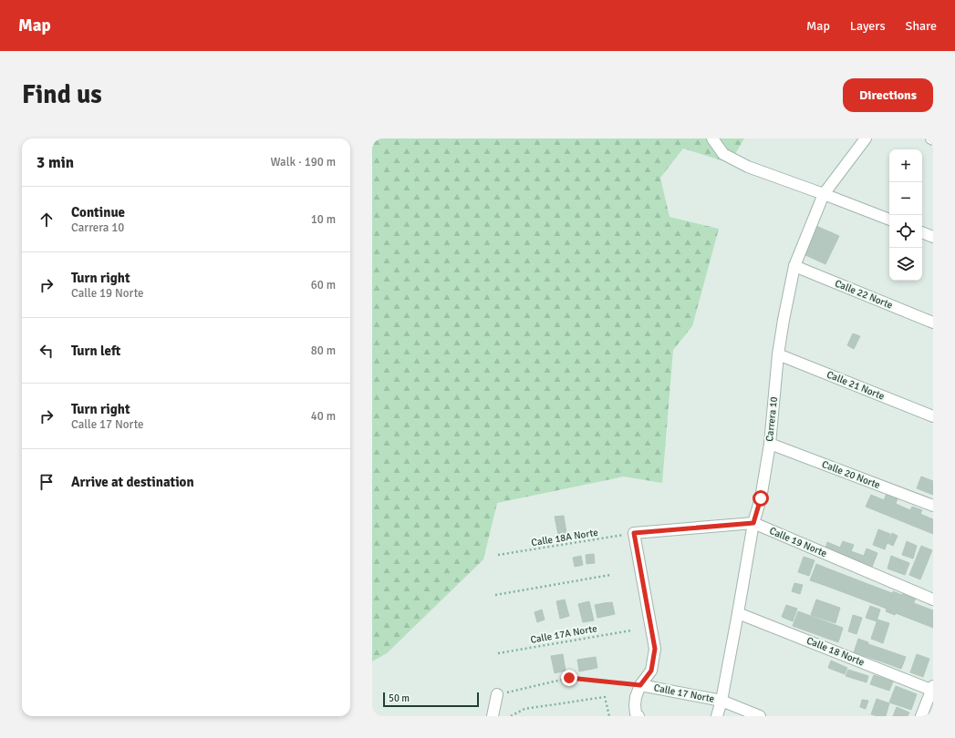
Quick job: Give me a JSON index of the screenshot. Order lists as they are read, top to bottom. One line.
{"streets":{"street":["Calle 22 Norte","Calle 21 Norte","Carrera 10","Calle 20 Norte","Calle 19 Norte","Calle 18 Norte","Calle 17 Norte"],"path":["Calle 18A Norte","Calle 17A Norte"]},"crossings":[["Calle 22 Norte","Carrera 10"],["Calle 21 Norte","Carrera 10"],["Carrera 10","Calle 20 Norte"],["Carrera 10","Calle 19 Norte"],["Carrera 10","Calle 18 Norte"],["Carrera 10","Calle 17 Norte"],["Calle 18A Norte","Calle 19 Norte"]],"scale_bar":"50 m","page":{"header":"Map","nav":["Map","Layers","Share"],"buttons":"Directions","title":"Find us","heading":["3 min","Walk · 190 m"],"map_buttons":["+","−"],"list":[["Continue","Carrera 10","10 m"],["Turn right","Calle 19 Norte","60 m"],["Turn left","80 m"],["Turn right","Calle 17 Norte","40 m"],"Arrive at destination"],"scale":"50 m"}}
